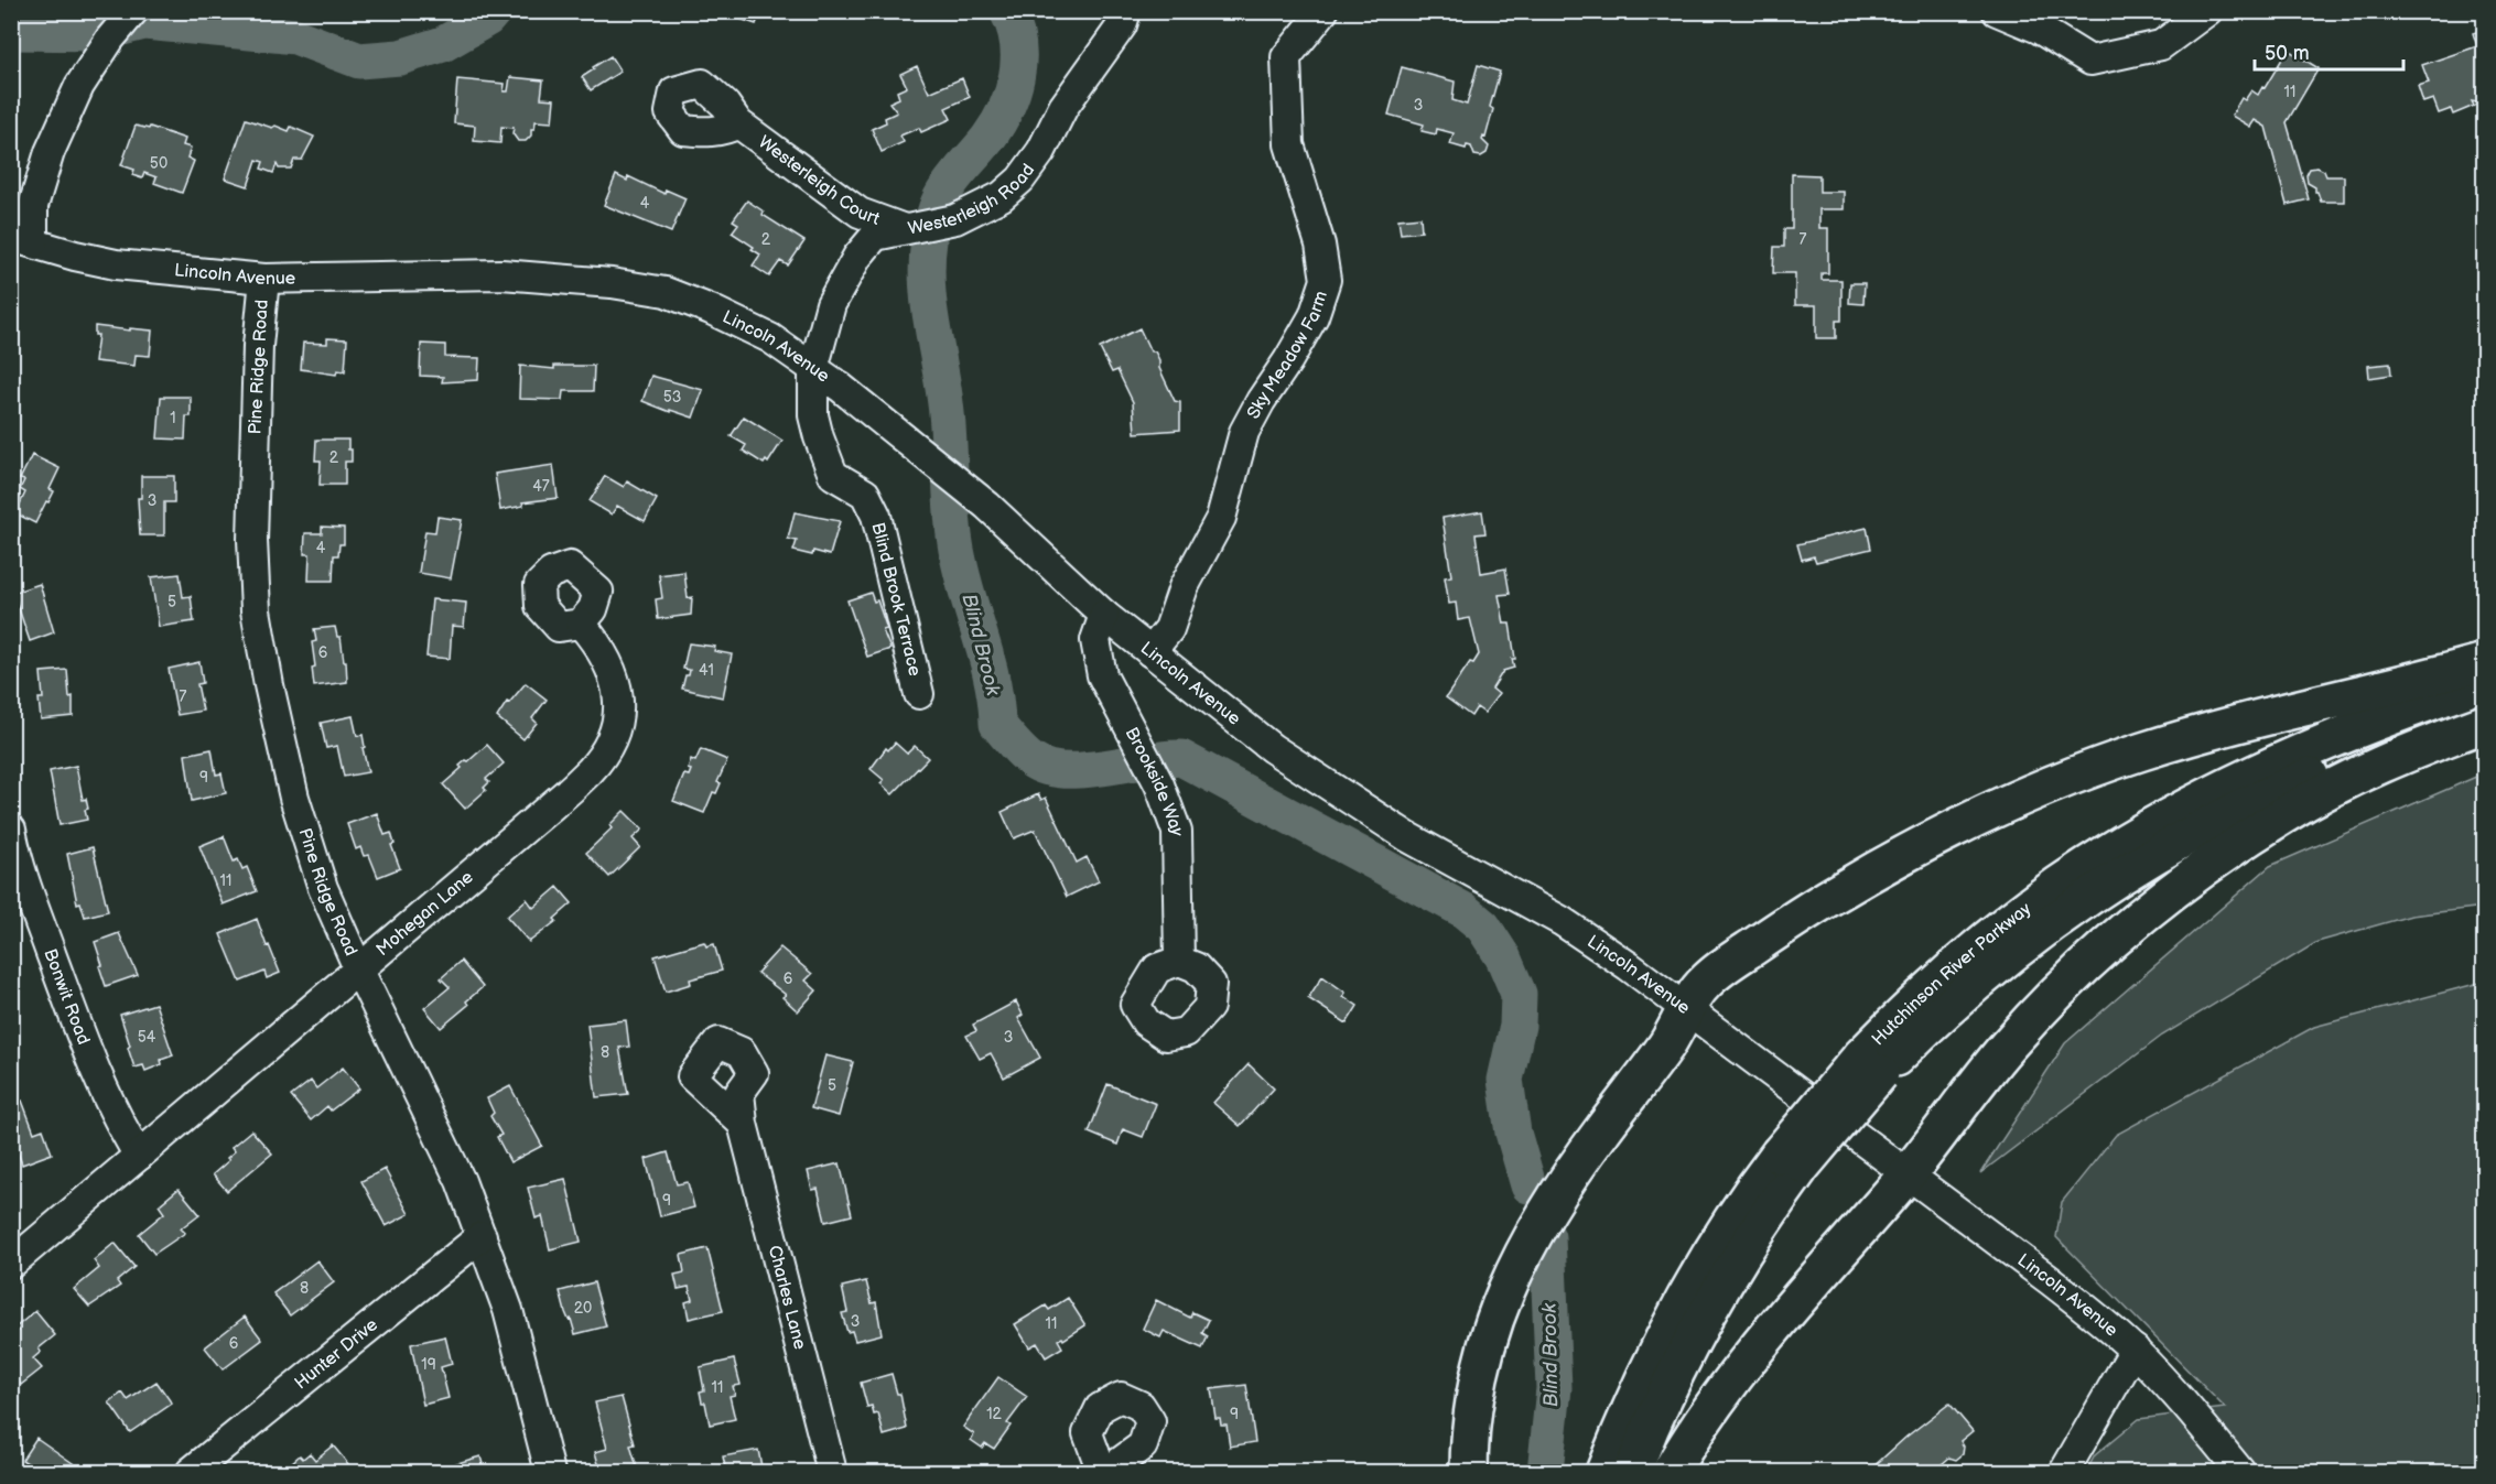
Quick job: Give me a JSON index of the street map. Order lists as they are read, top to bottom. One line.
{"streets":{"highway":["Hutchinson River Parkway"],"street":["Westerleigh Court","Westerleigh Road","Lincoln Avenue","Sky Meadow Farm","Pine Ridge Road","Blind Brook Terrace","Brookside Way","Mohegan Lane","Bonwit Road","Charles Lane","Hunter Drive"]},"crossings":[["Westerleigh Court","Westerleigh Road"],["Westerleigh Road","Lincoln Avenue"],["Westerleigh Road","Blind Brook Terrace"],["Lincoln Avenue","Sky Meadow Farm"],["Lincoln Avenue","Pine Ridge Road"],["Lincoln Avenue","Blind Brook Terrace"],["Lincoln Avenue","Brookside Way"],["Pine Ridge Road","Mohegan Lane"],["Pine Ridge Road","Hunter Drive"],["Mohegan Lane","Bonwit Road"]],"water":["Blind Brook"],"house_numbers":["11","3","50","4","2","7","53","1","2","47","3","4","5","6","41","7","9","11","6","54","3","8","5","9","8","20","3","11","6","19","11","12","9"],"scale_bar":"50 m"}
